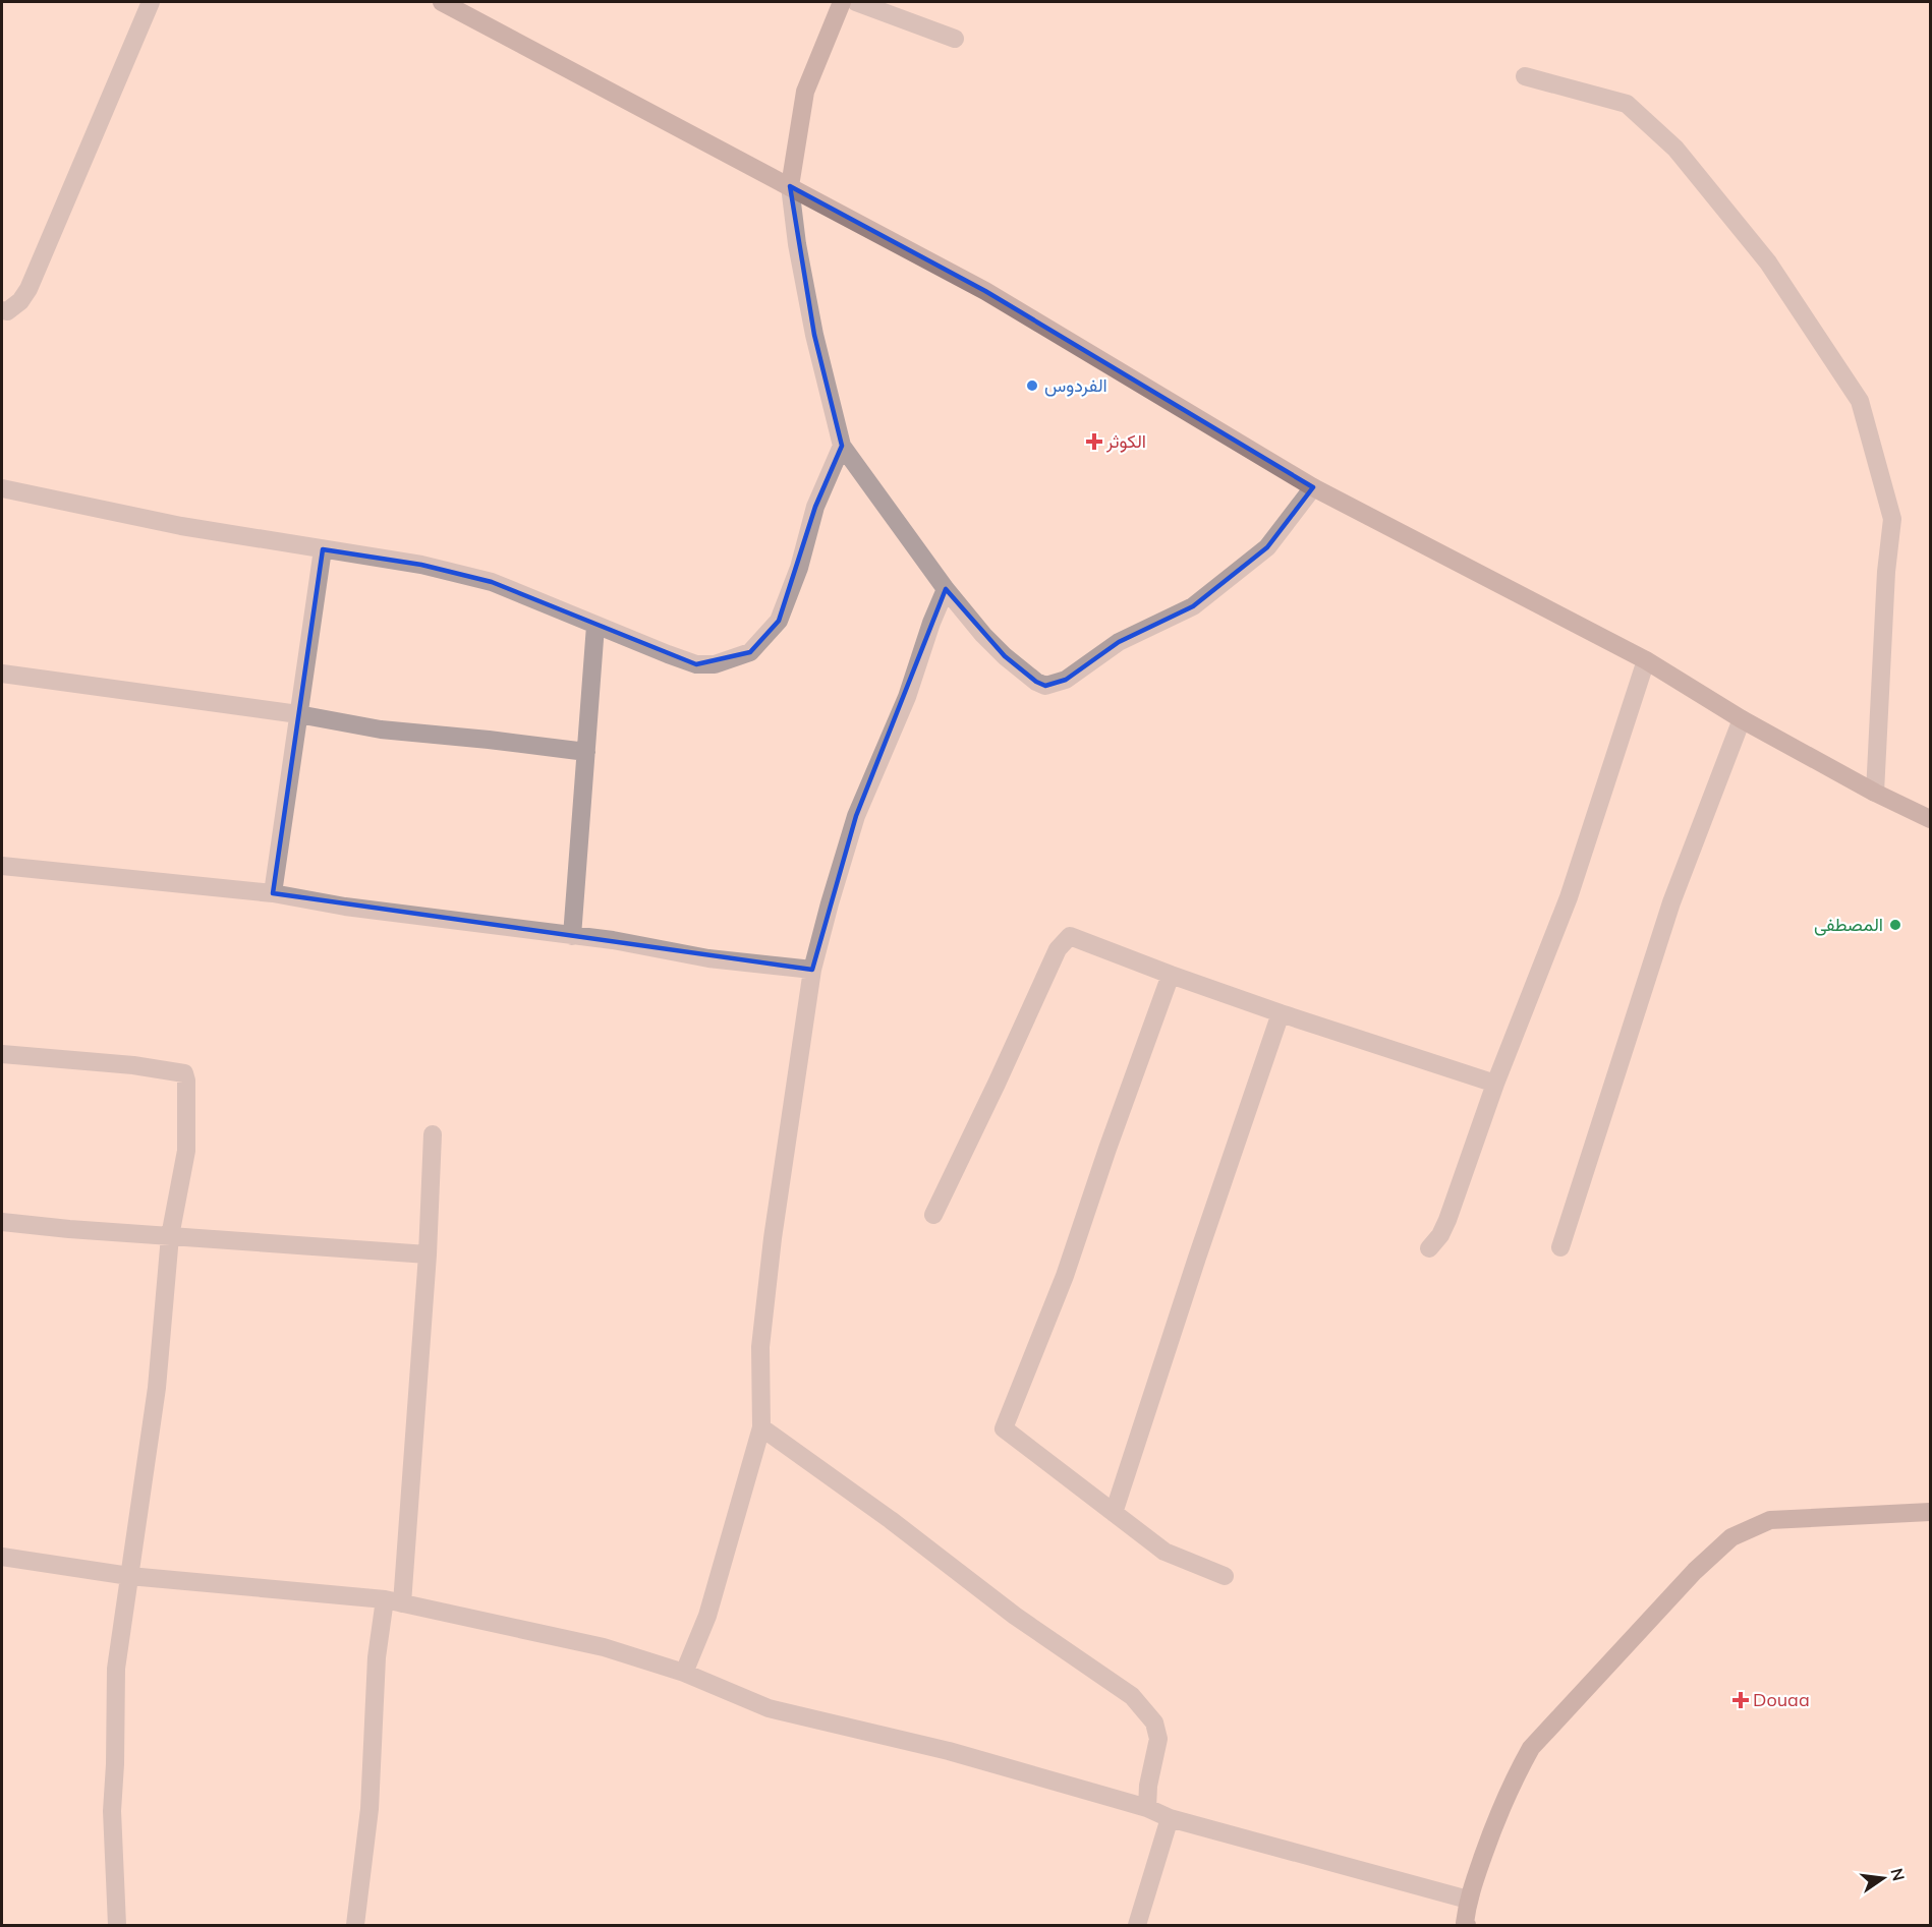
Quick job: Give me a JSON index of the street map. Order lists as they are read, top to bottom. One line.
{"places":{"other":["الفردوس","المصطفى"],"health":["الكوثر","Douaa"]},"north":"right"}
